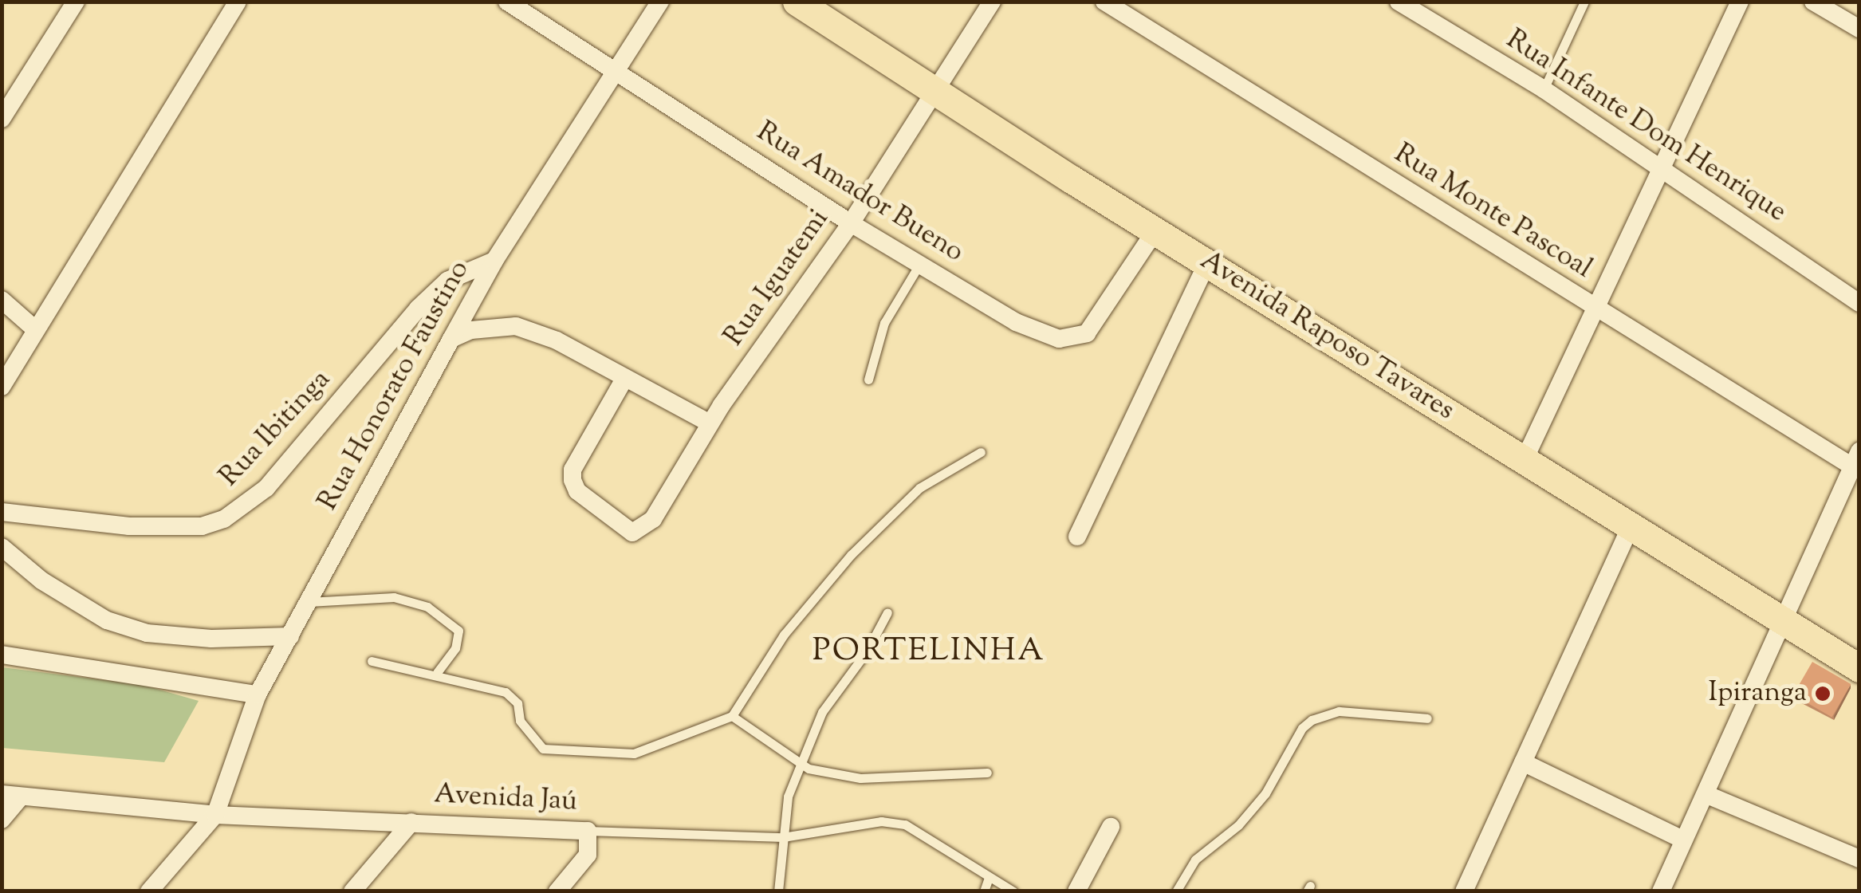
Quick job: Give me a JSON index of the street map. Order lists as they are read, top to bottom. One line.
{"streets":{"main road":["Avenida Raposo Tavares"],"street":["Rua Infante Dom Henrique","Rua Amador Bueno","Rua Monte Pascoal","Rua Iguatemi","Rua Honorato Faustino","Rua Ibitinga","Avenida Jaú"]},"crossings":[["Rua Amador Bueno","Rua Iguatemi"],["Rua Amador Bueno","Avenida Raposo Tavares"],["Rua Amador Bueno","Rua Honorato Faustino"],["Rua Iguatemi","Avenida Raposo Tavares"],["Rua Honorato Faustino","Rua Ibitinga"],["Rua Honorato Faustino","Avenida Jaú"]],"districts":["PORTELINHA"],"places":["Ipiranga"]}
